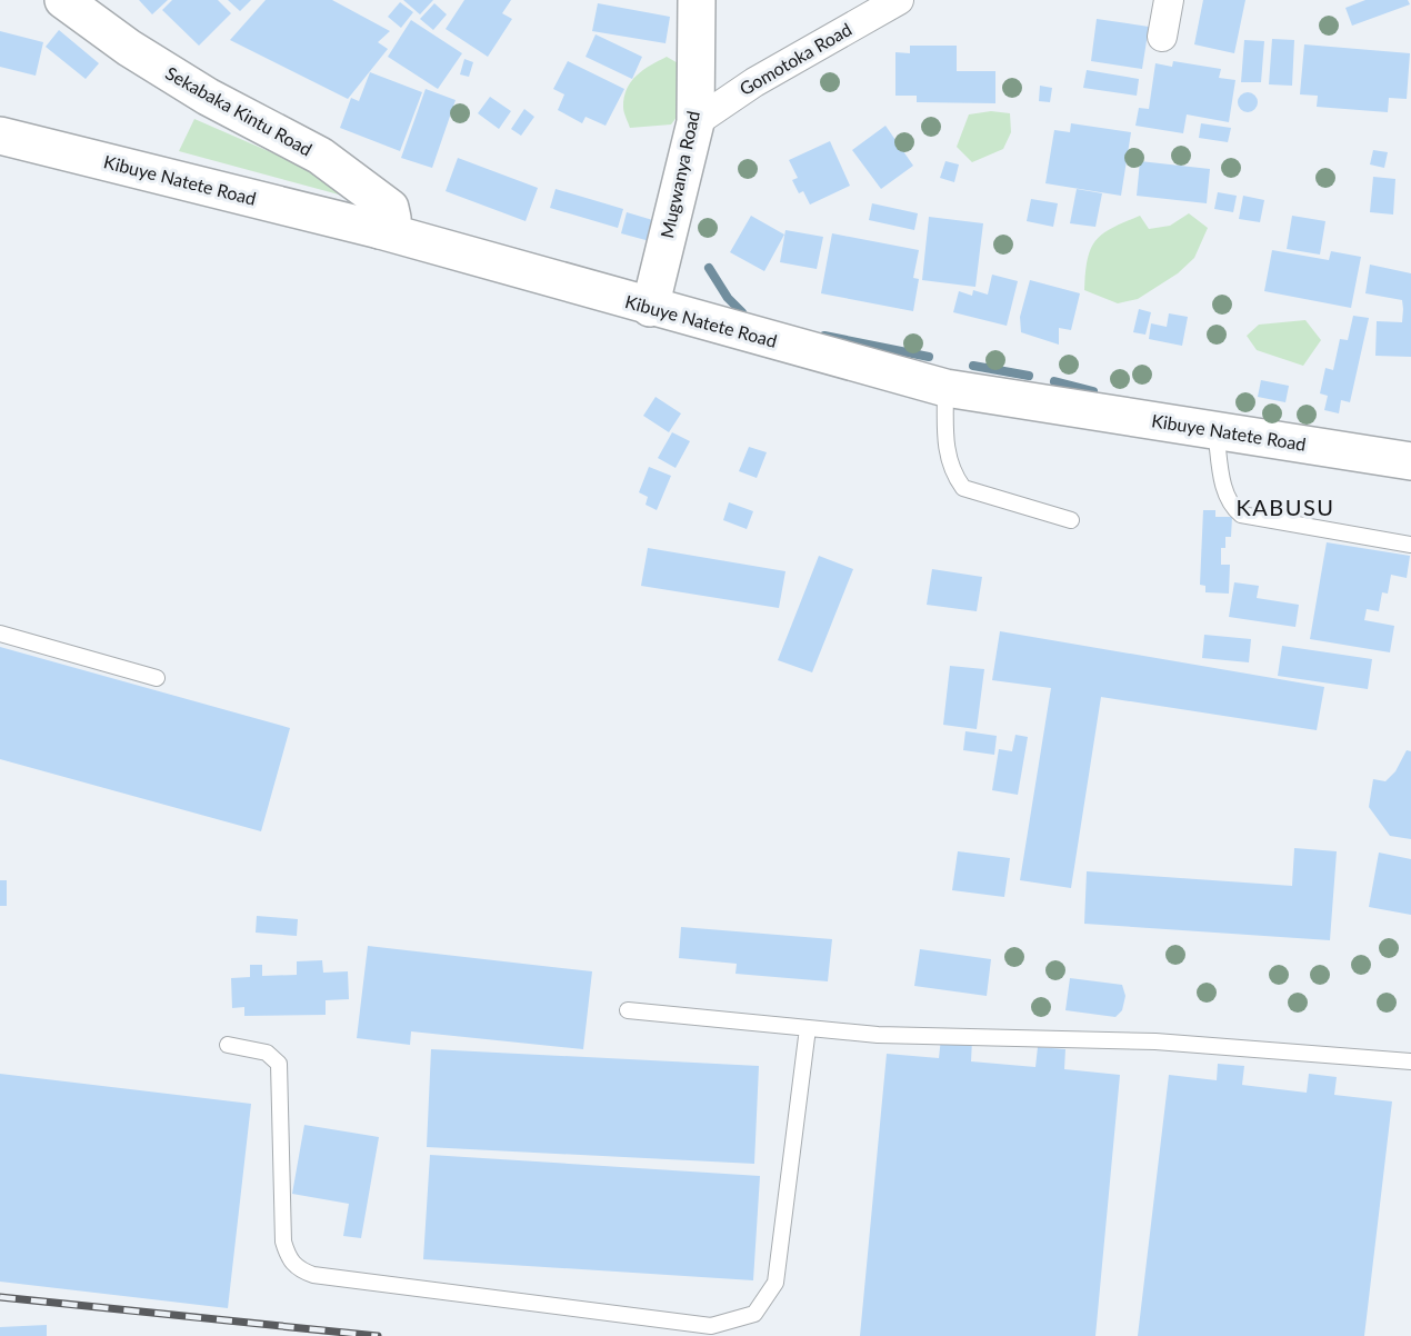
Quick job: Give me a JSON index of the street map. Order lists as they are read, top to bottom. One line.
{"streets":{"main road":["Sekabaka Kintu Road","Mugwanya Road","Kibuye Natete Road"],"street":["Gomotoka Road"]},"crossings":[["Gomotoka Road","Mugwanya Road"],["Sekabaka Kintu Road","Kibuye Natete Road"],["Mugwanya Road","Kibuye Natete Road"]],"districts":["KABUSU"]}
